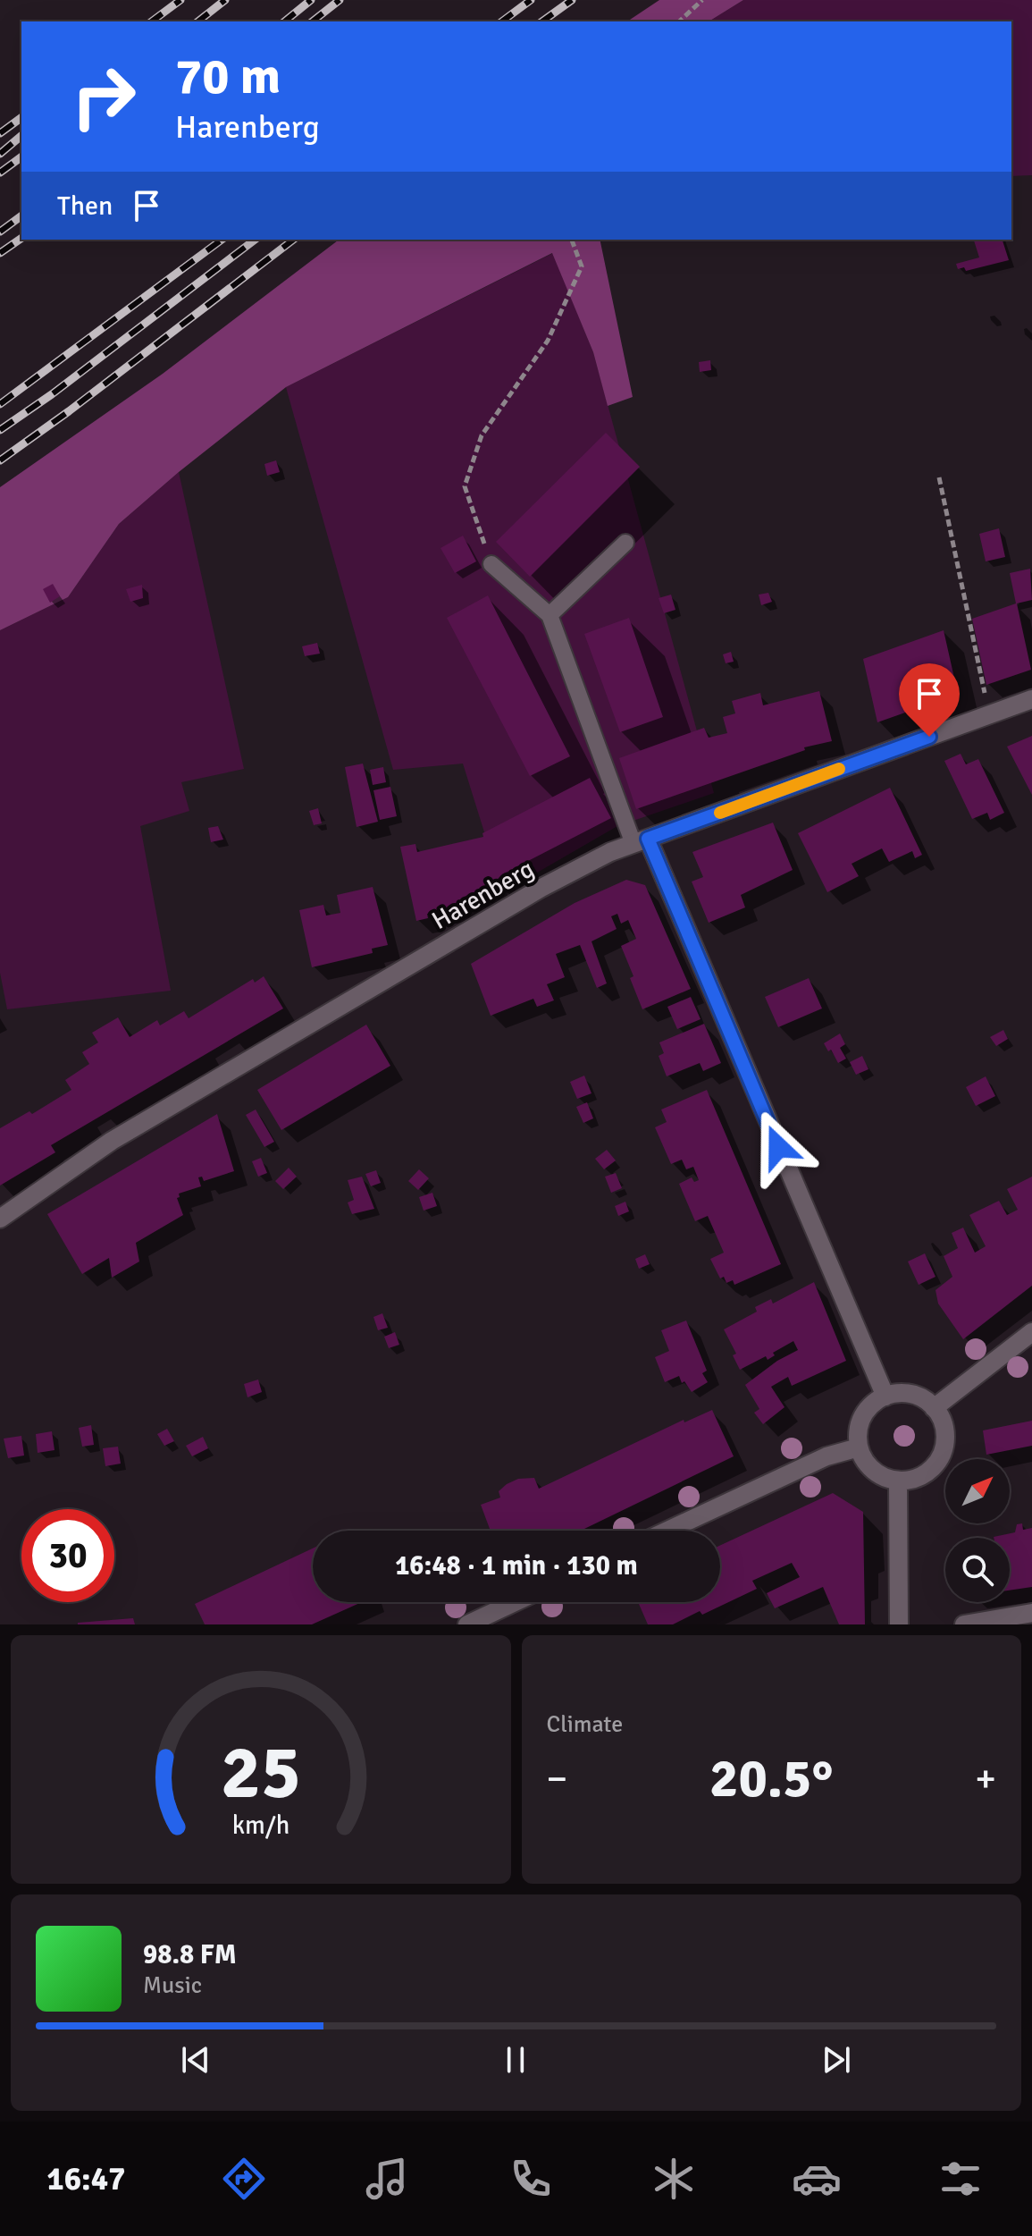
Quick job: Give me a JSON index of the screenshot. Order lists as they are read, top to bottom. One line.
{"streets":{"street":["Harenberg"]},"north":"top right","page":{"turn":["70 m","Harenberg"],"then":"Then","limit":"30","trip":"16:48 · 1 min · 130 m","tile":"Climate","heat":["−","20.5°","+"],"song":["98.8 FM","Music"],"tabs":"16:47","gauge":["25","km/h"]}}
